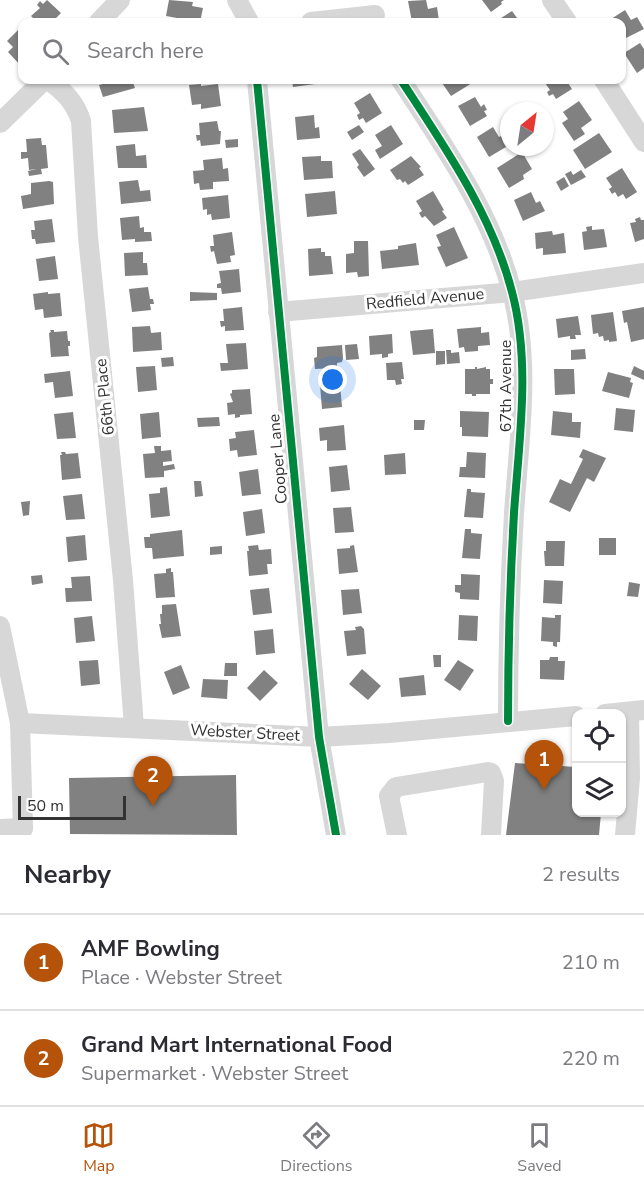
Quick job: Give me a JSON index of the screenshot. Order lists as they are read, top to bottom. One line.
{"streets":{"street":["Redfield Avenue","67th Avenue","66th Place","Cooper Lane","Webster Street"]},"crossings":[["Redfield Avenue","67th Avenue"],["Redfield Avenue","Cooper Lane"],["67th Avenue","Webster Street"],["66th Place","Webster Street"],["Cooper Lane","Webster Street"]],"scale_bar":"50 m","north":"top right","page":{"search":"Search here","pins":["1","2"],"scale":"50 m","heading":["Nearby","2 results"],"list":[{"mark":"1","name":"AMF Bowling","note":"Place · Webster Street","value":"210 m"},{"mark":"2","name":"Grand Mart International Food","note":"Supermarket · Webster Street","value":"220 m"}],"nav":["Map","Directions","Saved"]}}
